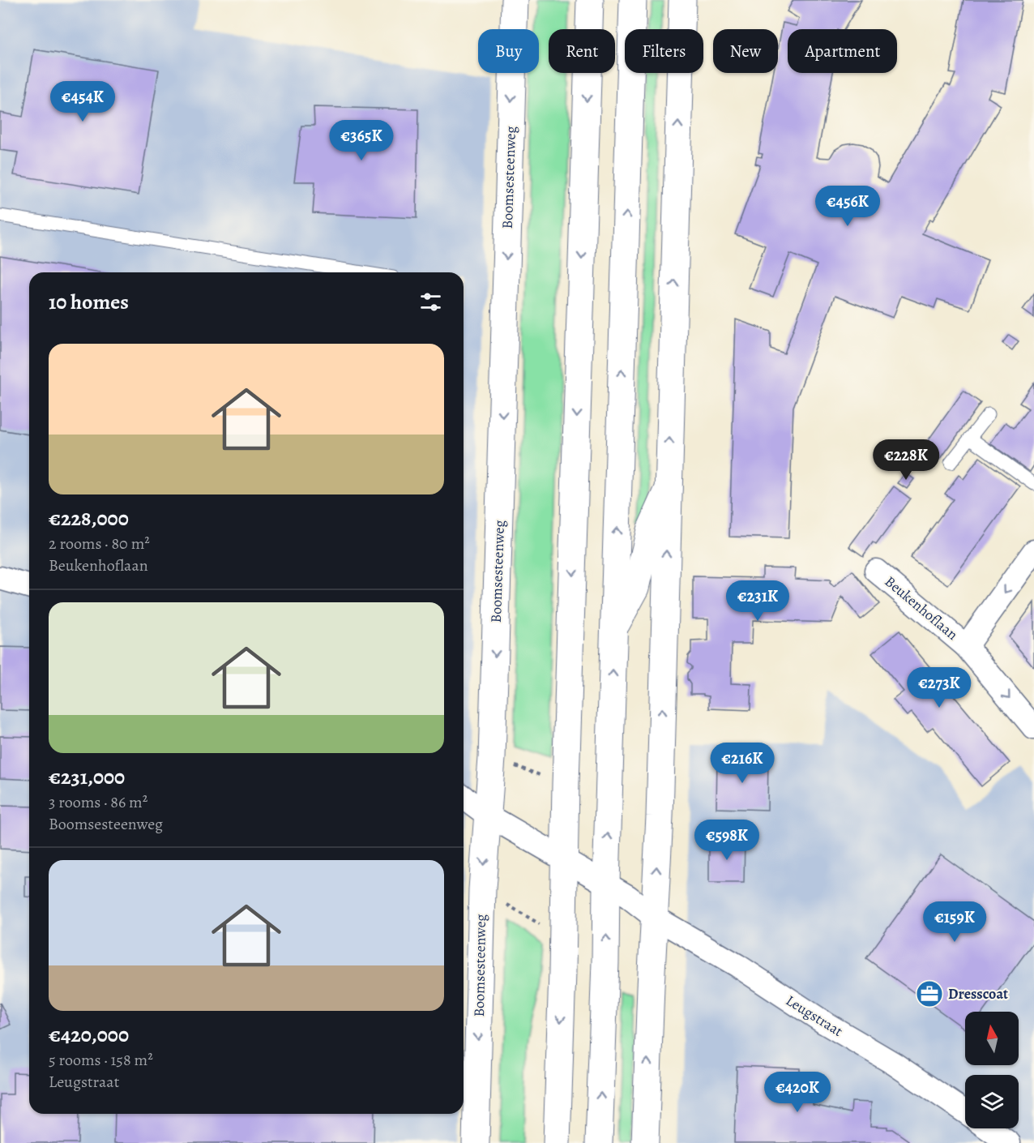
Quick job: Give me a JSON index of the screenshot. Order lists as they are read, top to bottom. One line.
{"streets":{"main road":["Boomsesteenweg"],"street":["Beukenhoflaan","Leugstraat"]},"crossings":[["Boomsesteenweg","Leugstraat"]],"places":{"office":["Dresscoat"]},"north":"top","page":{"chip":["Buy","Rent","Filters","New","Apartment"],"price":["€454K","€365K","€456K","€228K","€231K","€273K","€216K","€598K","€159K","€420K"],"heading":"10 homes","list":[{"name":"€228,000","note":"2 rooms · 80 m² · Beukenhoflaan"},{"name":"€231,000","note":"3 rooms · 86 m² · Boomsesteenweg"},{"name":"€420,000","note":"5 rooms · 158 m² · Leugstraat"}]}}
